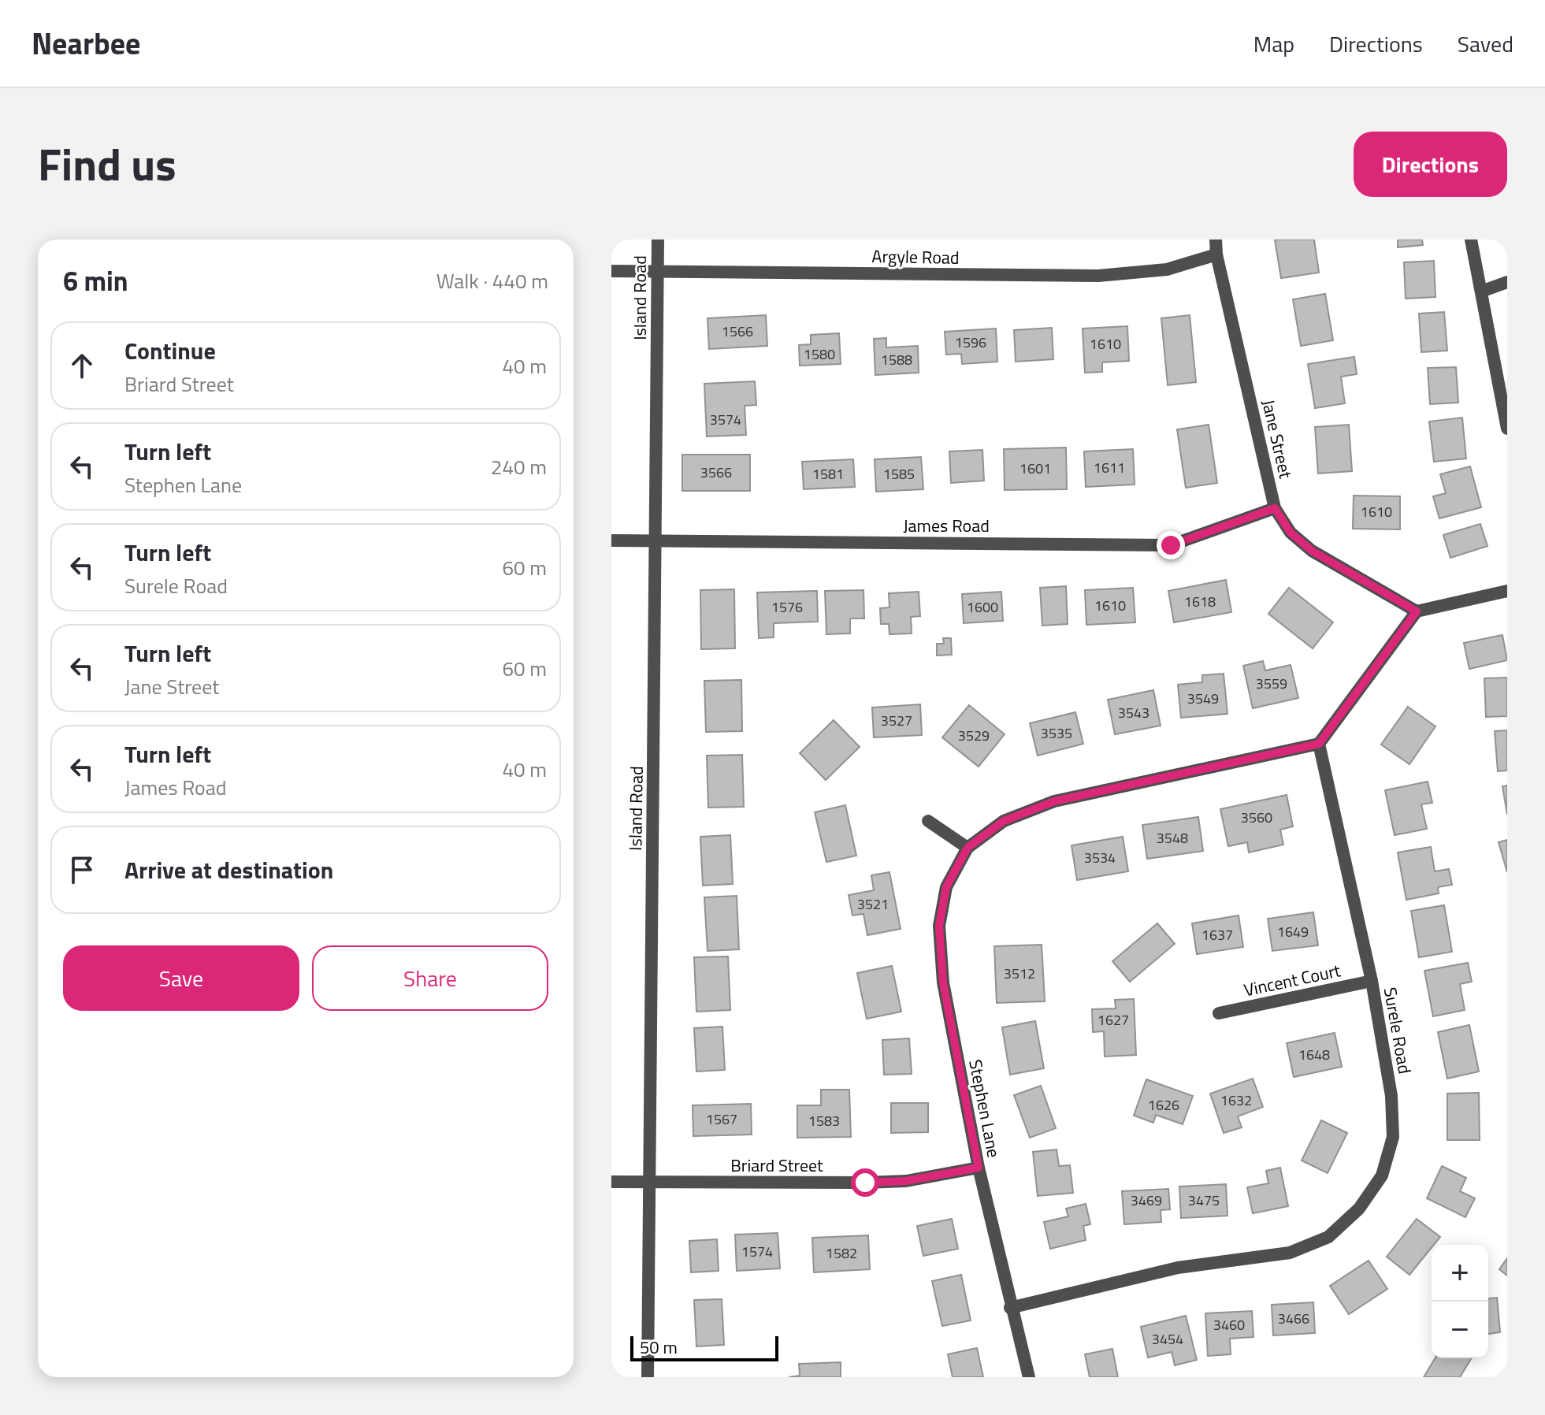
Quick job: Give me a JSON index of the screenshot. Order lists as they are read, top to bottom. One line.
{"streets":{"street":["Argyle Road","Island Road","Jane Street","James Road","Vincent Court","Surele Road","Stephen Lane","Briard Street"]},"crossings":[["Argyle Road","Island Road"],["Argyle Road","Jane Street"],["Island Road","James Road"],["Island Road","Briard Street"],["Jane Street","James Road"],["Vincent Court","Surele Road"],["Surele Road","Stephen Lane"],["Stephen Lane","Briard Street"]],"house_numbers":["1566","1596","1610","1580","1588","3574","1611","1601","3566","1581","1585","1610","1618","1610","1576","1600","3559","3549","3543","3527","3535","3529","3560","3548","3534","3521","1649","1637","3512","1627","1648","1632","1626","1567","1583","3469","3475","1574","1582","3466","3460","3454"],"scale_bar":"50 m","page":{"header":"Nearbee","nav":["Map","Directions","Saved"],"title":"Find us","buttons":["Directions",["Save","Share"]],"heading":["6 min","Walk · 440 m"],"list":[["Continue","Briard Street","40 m"],["Turn left","Stephen Lane","240 m"],["Turn left","Surele Road","60 m"],["Turn left","Jane Street","60 m"],["Turn left","James Road","40 m"],"Arrive at destination"],"map_buttons":["+","−"],"scale":"50 m"}}
